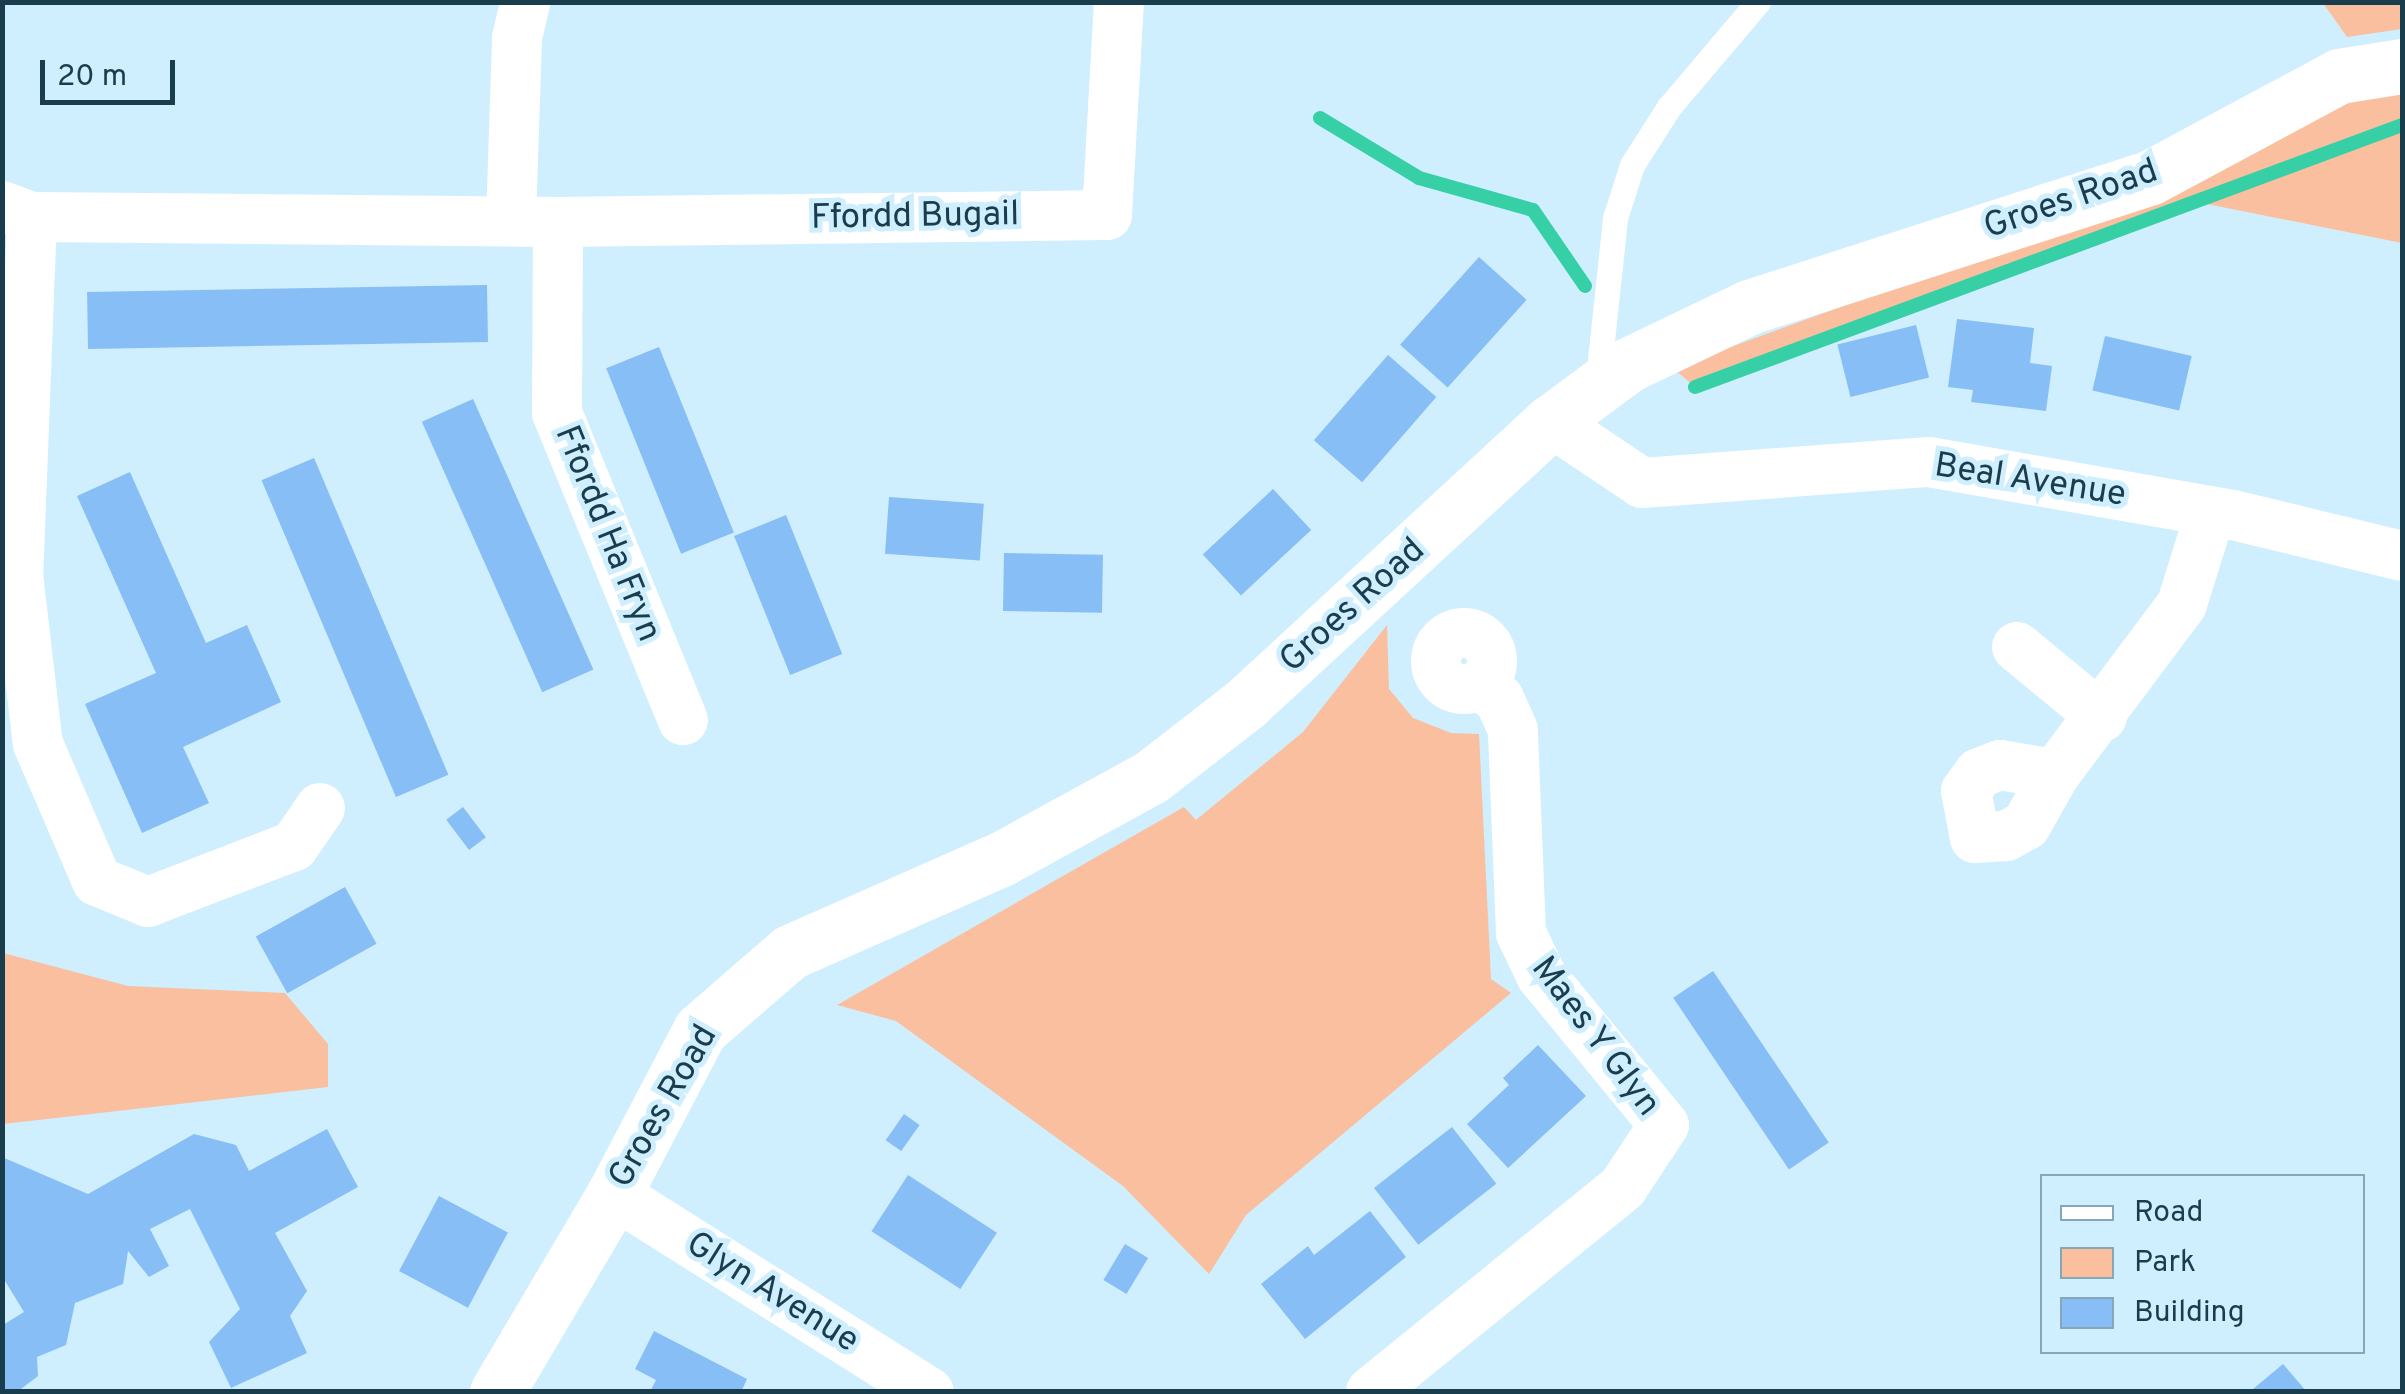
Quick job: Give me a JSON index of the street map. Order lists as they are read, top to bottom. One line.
{"streets":{"street":["Groes Road","Ffordd Bugail","Beal Avenue","Ffordd Ha Fryn","Maes Y Glyn","Glyn Avenue"]},"crossings":[["Groes Road","Beal Avenue"],["Groes Road","Glyn Avenue"],["Ffordd Bugail","Ffordd Ha Fryn"]],"legend":["Road","Park","Building"],"scale_bar":"20 m"}
